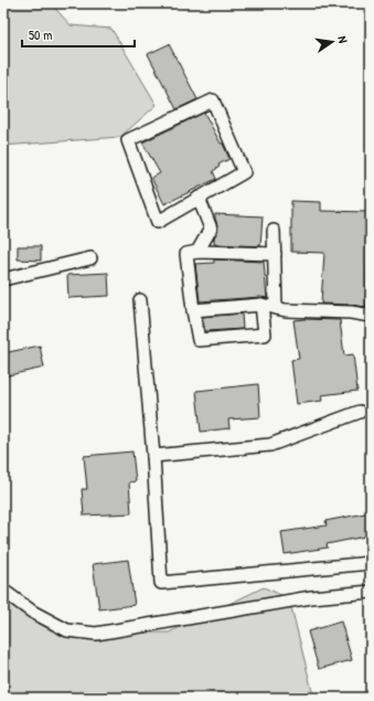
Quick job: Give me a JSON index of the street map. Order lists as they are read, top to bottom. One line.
{"scale_bar":"50 m","north":"right"}
